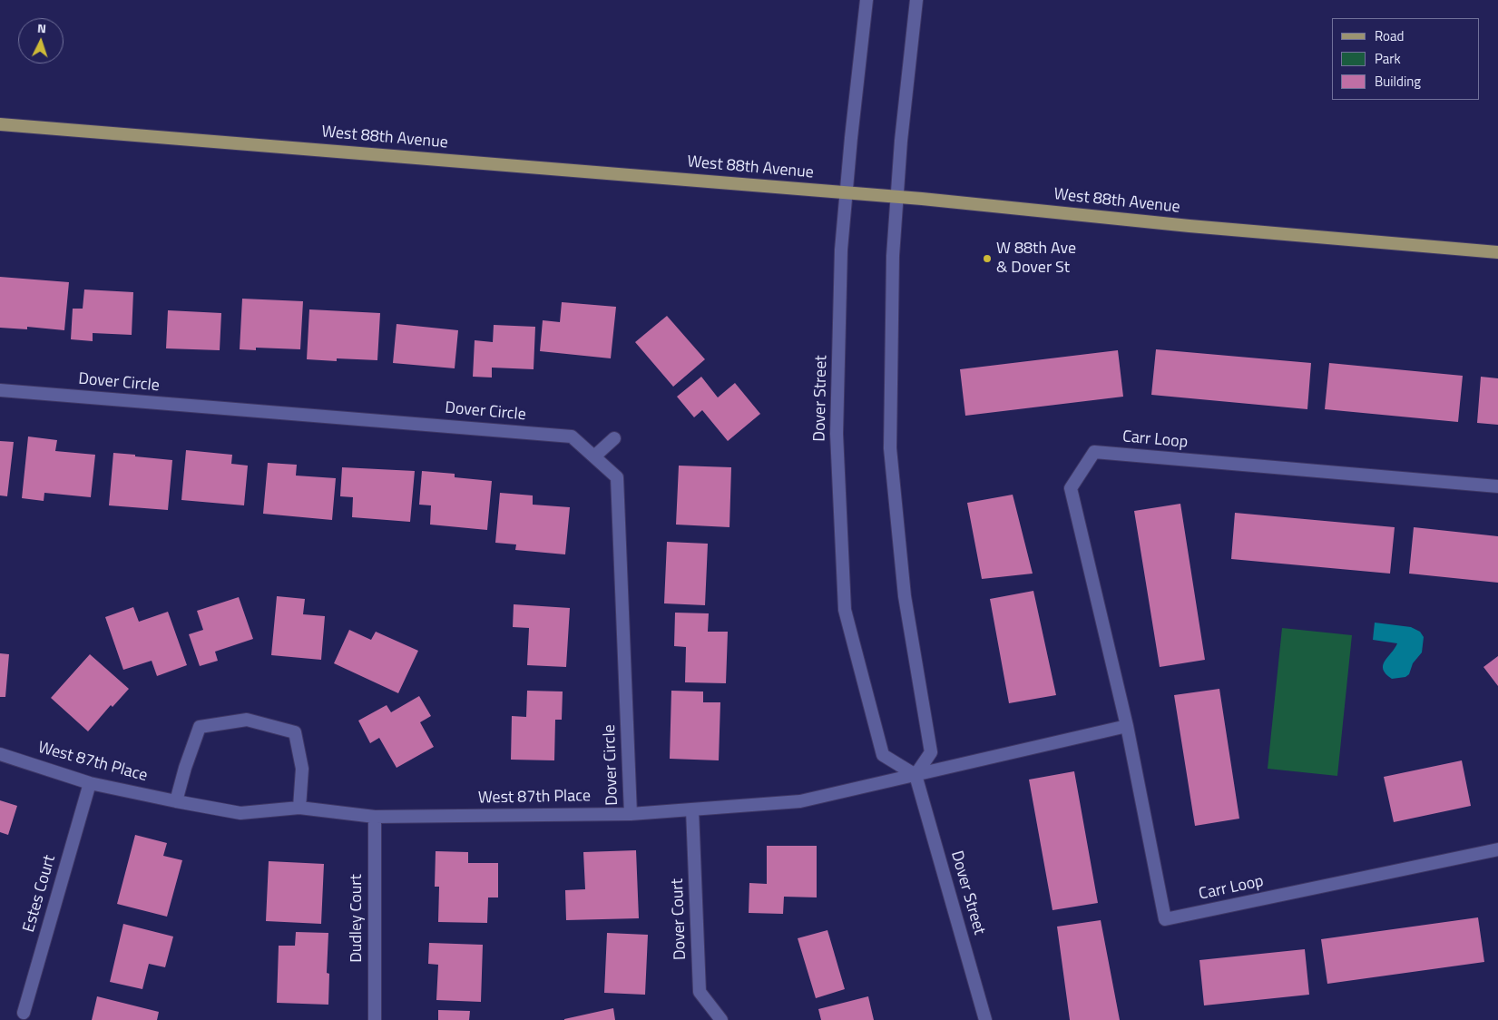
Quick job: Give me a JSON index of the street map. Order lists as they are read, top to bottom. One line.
{"streets":{"main road":["West 88th Avenue"],"street":["Dover Circle","Dover Street","Carr Loop","West 87th Place","Estes Court","Dudley Court","Dover Court"]},"crossings":[["West 88th Avenue","Dover Street"],["Dover Circle","West 87th Place"],["Dover Street","West 87th Place"],["West 87th Place","Estes Court"],["West 87th Place","Dudley Court"],["West 87th Place","Dover Court"]],"places":["W 88th Ave & Dover St"],"legend":["Road","Park","Building"],"north":"top"}
